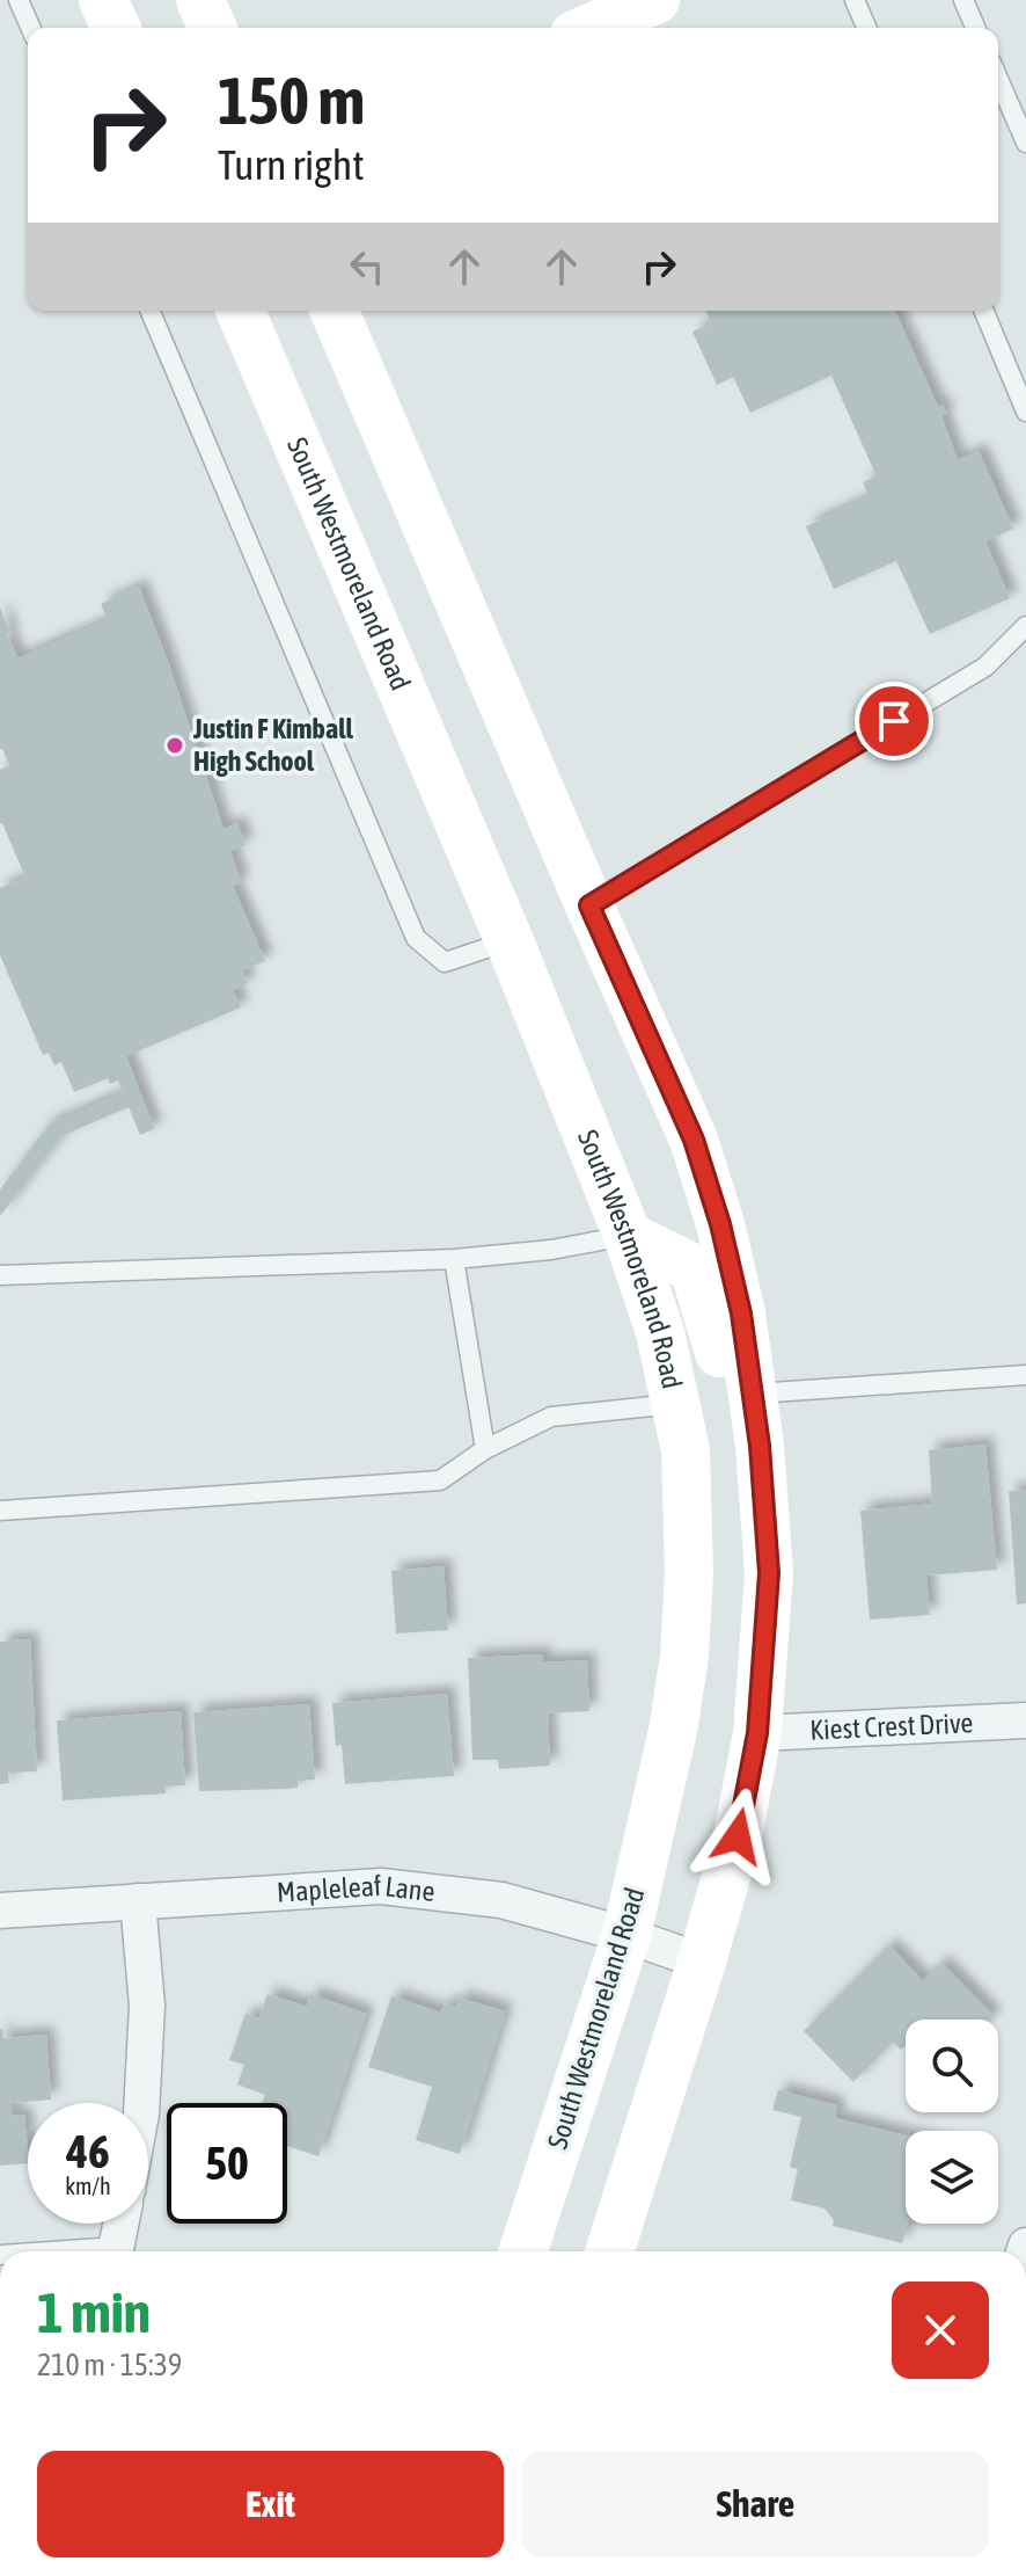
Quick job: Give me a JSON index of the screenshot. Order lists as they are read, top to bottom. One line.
{"streets":{"main road":["South Westmoreland Road"],"street":["Kiest Crest Drive","Mapleleaf Lane"]},"crossings":[["South Westmoreland Road","Mapleleaf Lane"]],"places":["Justin F Kimball High School"],"page":{"turn":["150 m","Turn right"],"speed":"46 km/h","limit":"50","heading":["1 min","210 m · 15:39"],"buttons":["Exit","Share"]}}
